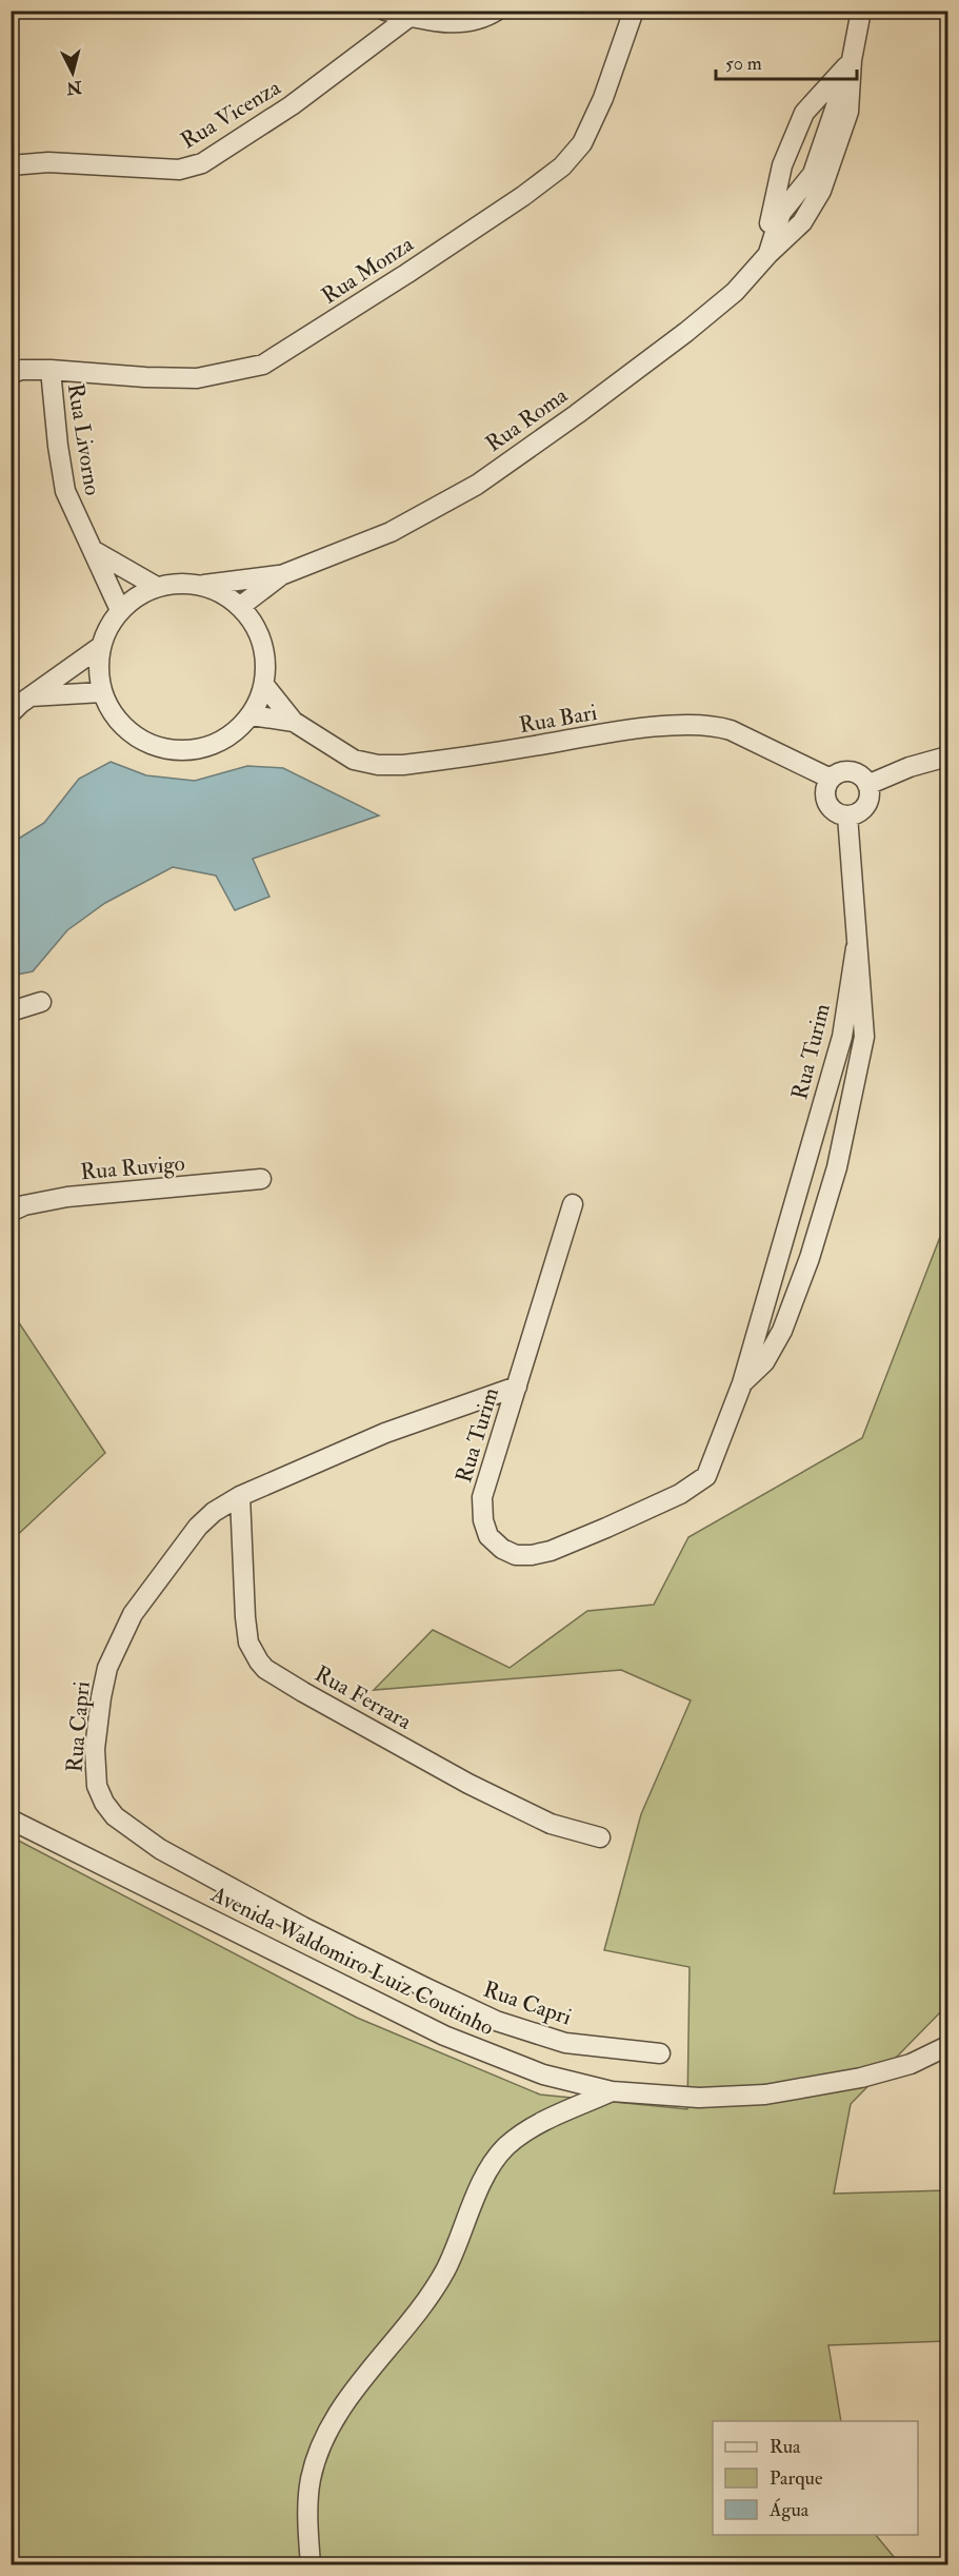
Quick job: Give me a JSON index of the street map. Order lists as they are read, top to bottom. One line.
{"streets":{"street":["Rua Vicenza","Rua Monza","Rua Roma","Rua Livorno","Rua Bari","Rua Turim","Rua Ruvigo","Rua Ferrara","Rua Capri","Avenida Waldomiro Luiz Coutinho"]},"crossings":[["Rua Monza","Rua Livorno"],["Rua Roma","Rua Livorno"],["Rua Roma","Rua Bari"],["Rua Livorno","Rua Bari"],["Rua Bari","Rua Turim"],["Rua Turim","Rua Capri"],["Rua Ferrara","Rua Capri"]],"legend":["Rua","Parque","Água"],"scale_bar":"50 m","north":"bottom"}
